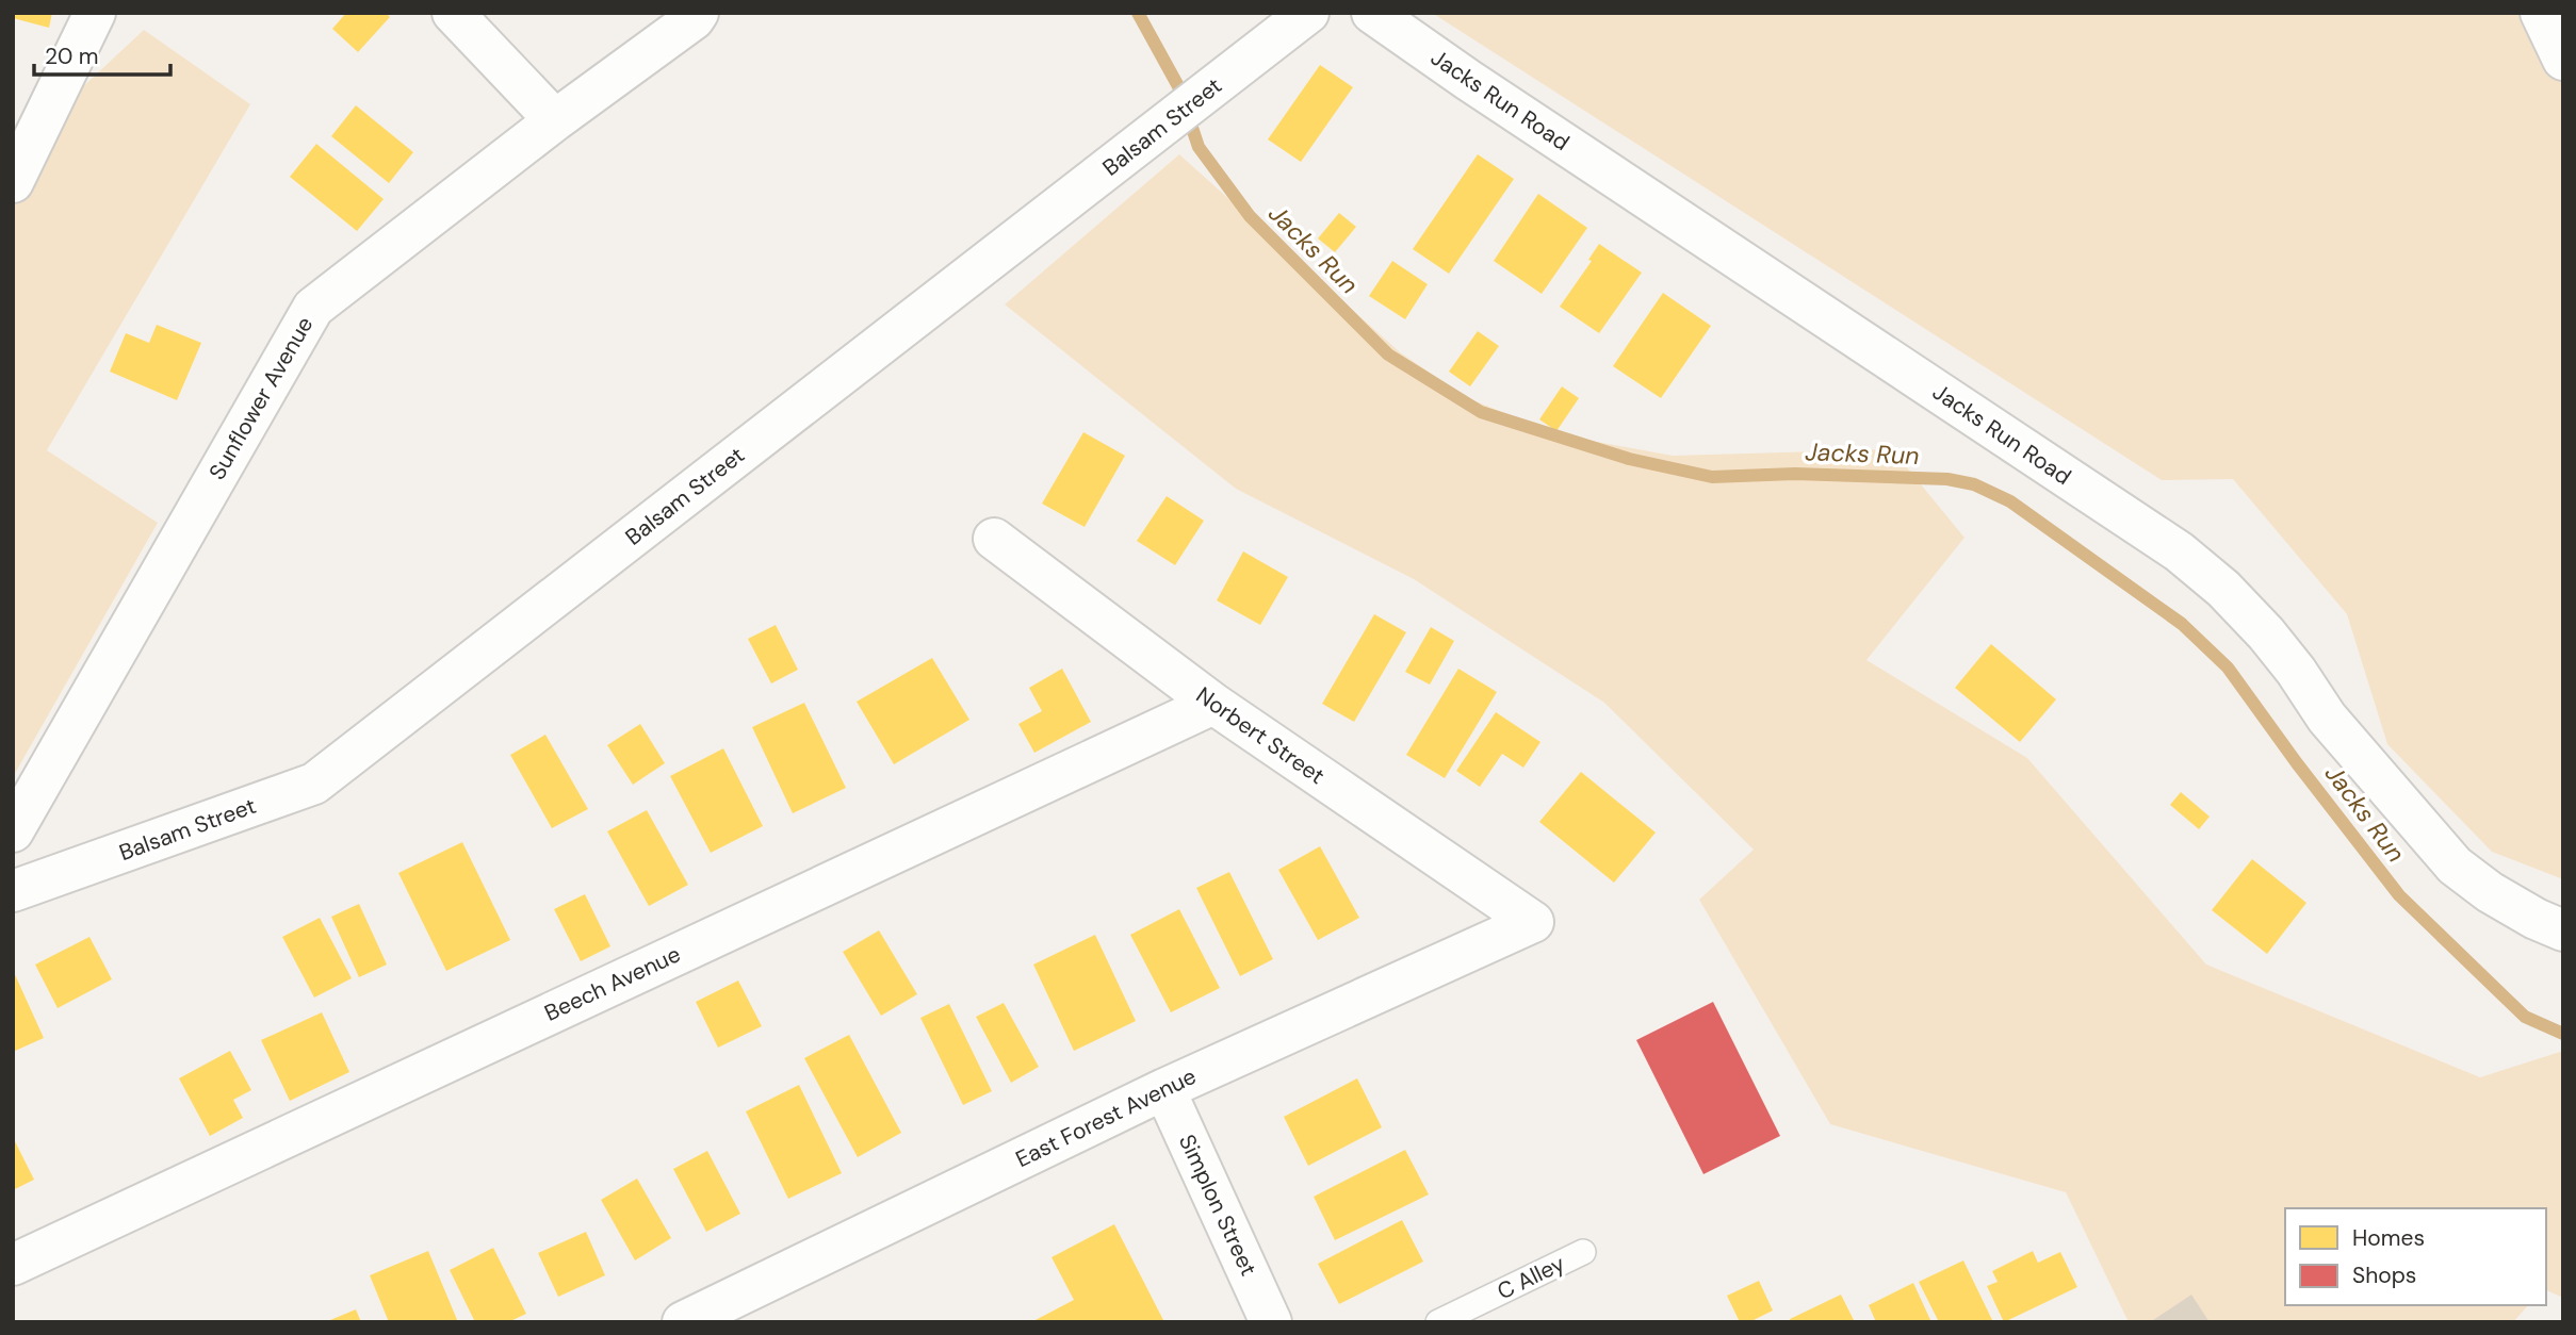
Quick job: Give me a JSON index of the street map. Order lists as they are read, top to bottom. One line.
{"streets":{"street":["Jacks Run Road","Balsam Street","Sunflower Avenue","Norbert Street","Beech Avenue","East Forest Avenue","Simplon Street"],"lane":["C Alley"]},"crossings":[["Norbert Street","Beech Avenue"],["Norbert Street","East Forest Avenue"],["East Forest Avenue","Simplon Street"]],"water":["Jacks Run"],"legend":["Homes","Shops"],"scale_bar":"20 m"}
